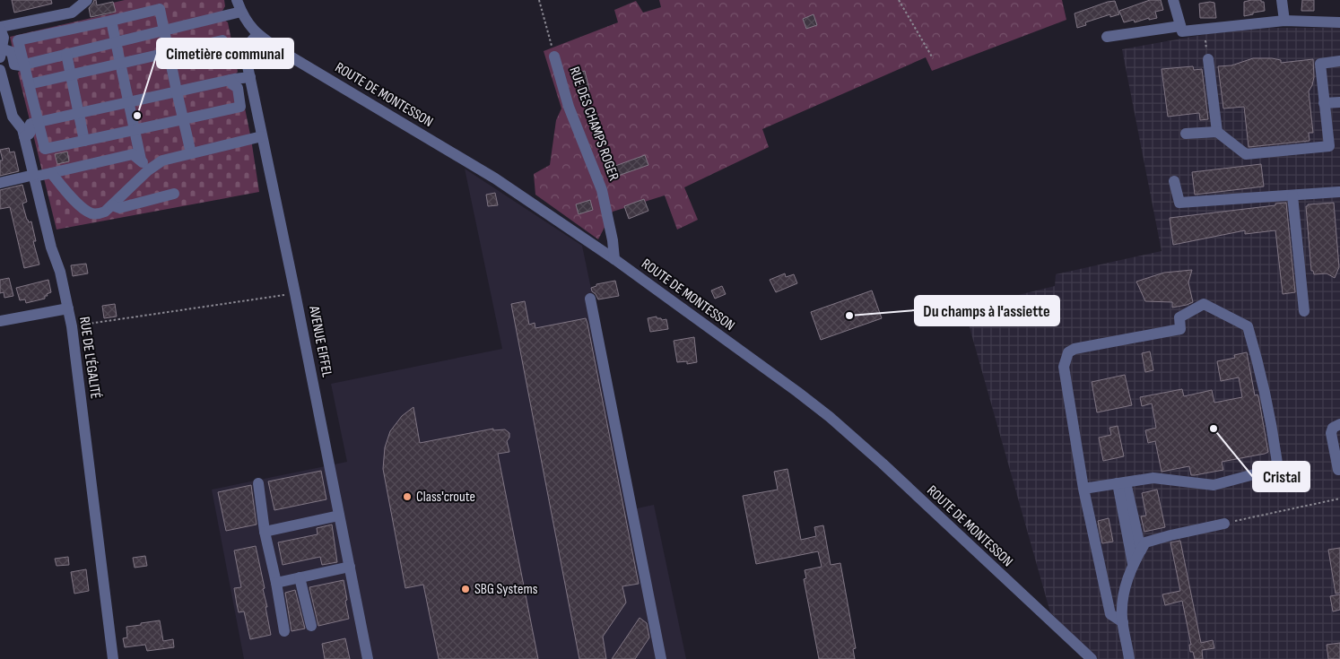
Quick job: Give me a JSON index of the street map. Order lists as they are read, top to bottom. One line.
{"streets":{"street":["ROUTE DE MONTESSON","RUE DES CHAMPS ROGER","AVENUE EIFFEL","RUE DE L'ÉGALITÉ"]},"crossings":[["ROUTE DE MONTESSON","RUE DES CHAMPS ROGER"],["ROUTE DE MONTESSON","AVENUE EIFFEL"]],"places":["Cimetière communal","Du champs à l'assiette","Cristal","Class'croute","SBG Systems"]}
